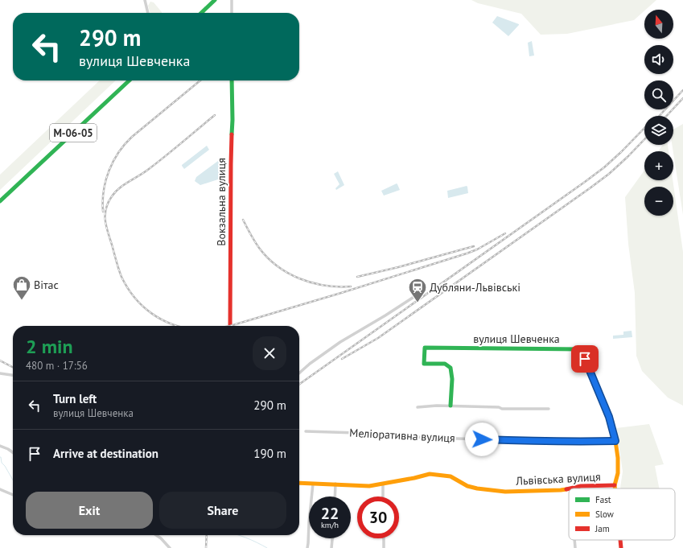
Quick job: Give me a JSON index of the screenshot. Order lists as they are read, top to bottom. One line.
{"streets":{"main road":["М-06-05","Вокзальна вулиця","вулиця Шевченка","Львівська вулиця"],"street":["Меліоративна вулиця"]},"crossings":[["вулиця Шевченка","Меліоративна вулиця"],["вулиця Шевченка","Львівська вулиця"]],"places":{"shop":["Вітас"],"station":["Дубляни-Львівські"]},"legend":["Fast","Slow","Jam"],"north":"top","page":{"map_buttons":["+","−"],"turn":["290 m","вулиця Шевченка"],"heading":["2 min","480 m · 17:56"],"list":[{"name":"Turn left","note":"вулиця Шевченка","value":"290 m"},{"name":"Arrive at destination","value":"190 m"}],"buttons":["Exit","Share"],"speed":"22 km/h","limit":"30"}}
